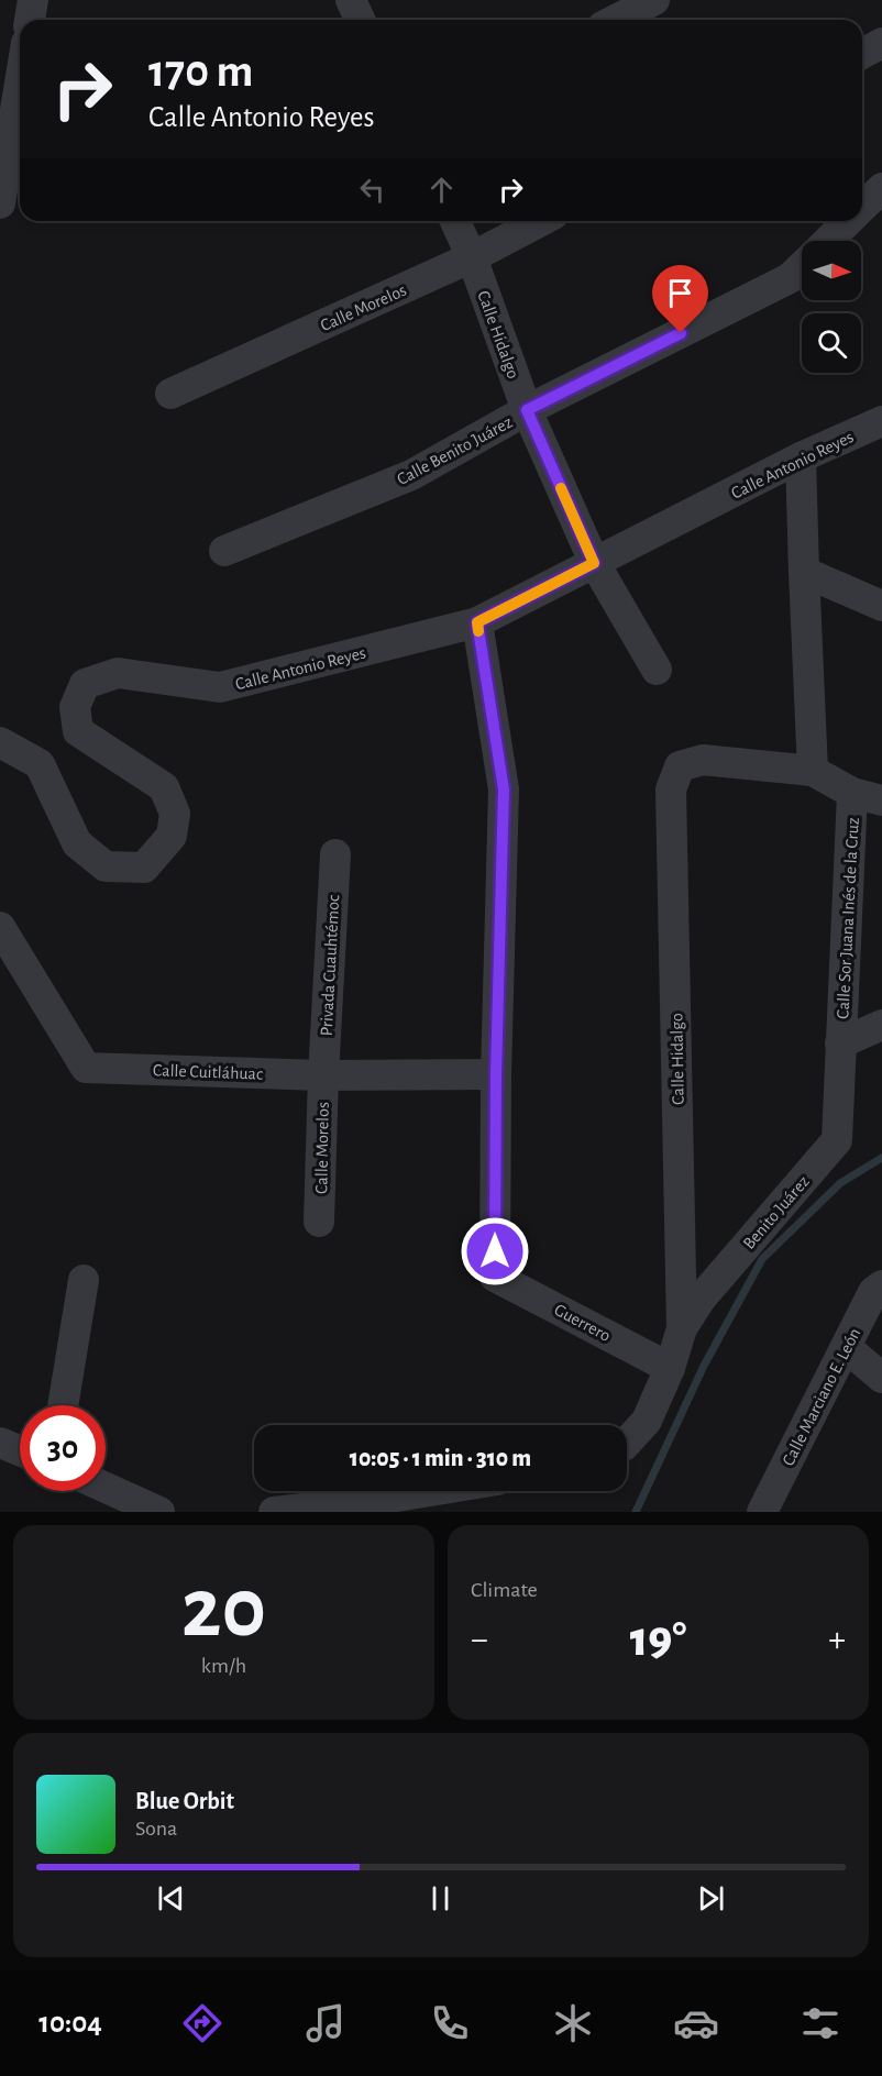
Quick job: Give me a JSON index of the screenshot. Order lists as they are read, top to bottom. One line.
{"streets":{"street":["Calle Morelos","Calle Hidalgo","Calle Benito Juárez","Calle Antonio Reyes","Calle Sor Juana Inés de la Cruz","Privada Cuauhtémoc","Calle Cuitláhuac","Benito Juárez","Guerrero","Calle Marciano E. León"]},"crossings":[["Calle Morelos","Calle Hidalgo"],["Calle Morelos","Privada Cuauhtémoc"],["Calle Morelos","Calle Cuitláhuac"],["Calle Hidalgo","Calle Benito Juárez"],["Calle Hidalgo","Calle Antonio Reyes"],["Calle Hidalgo","Benito Juárez"],["Calle Sor Juana Inés de la Cruz","Benito Juárez"],["Privada Cuauhtémoc","Calle Cuitláhuac"],["Calle Cuitláhuac","Guerrero"],["Benito Juárez","Guerrero"]],"north":"right","page":{"turn":["170 m","Calle Antonio Reyes"],"limit":"30","trip":"10:05 · 1 min · 310 m","tile":[["20","km/h"],"Climate"],"heat":["−","19°","+"],"song":["Blue Orbit","Sona"],"tabs":"10:04"}}
